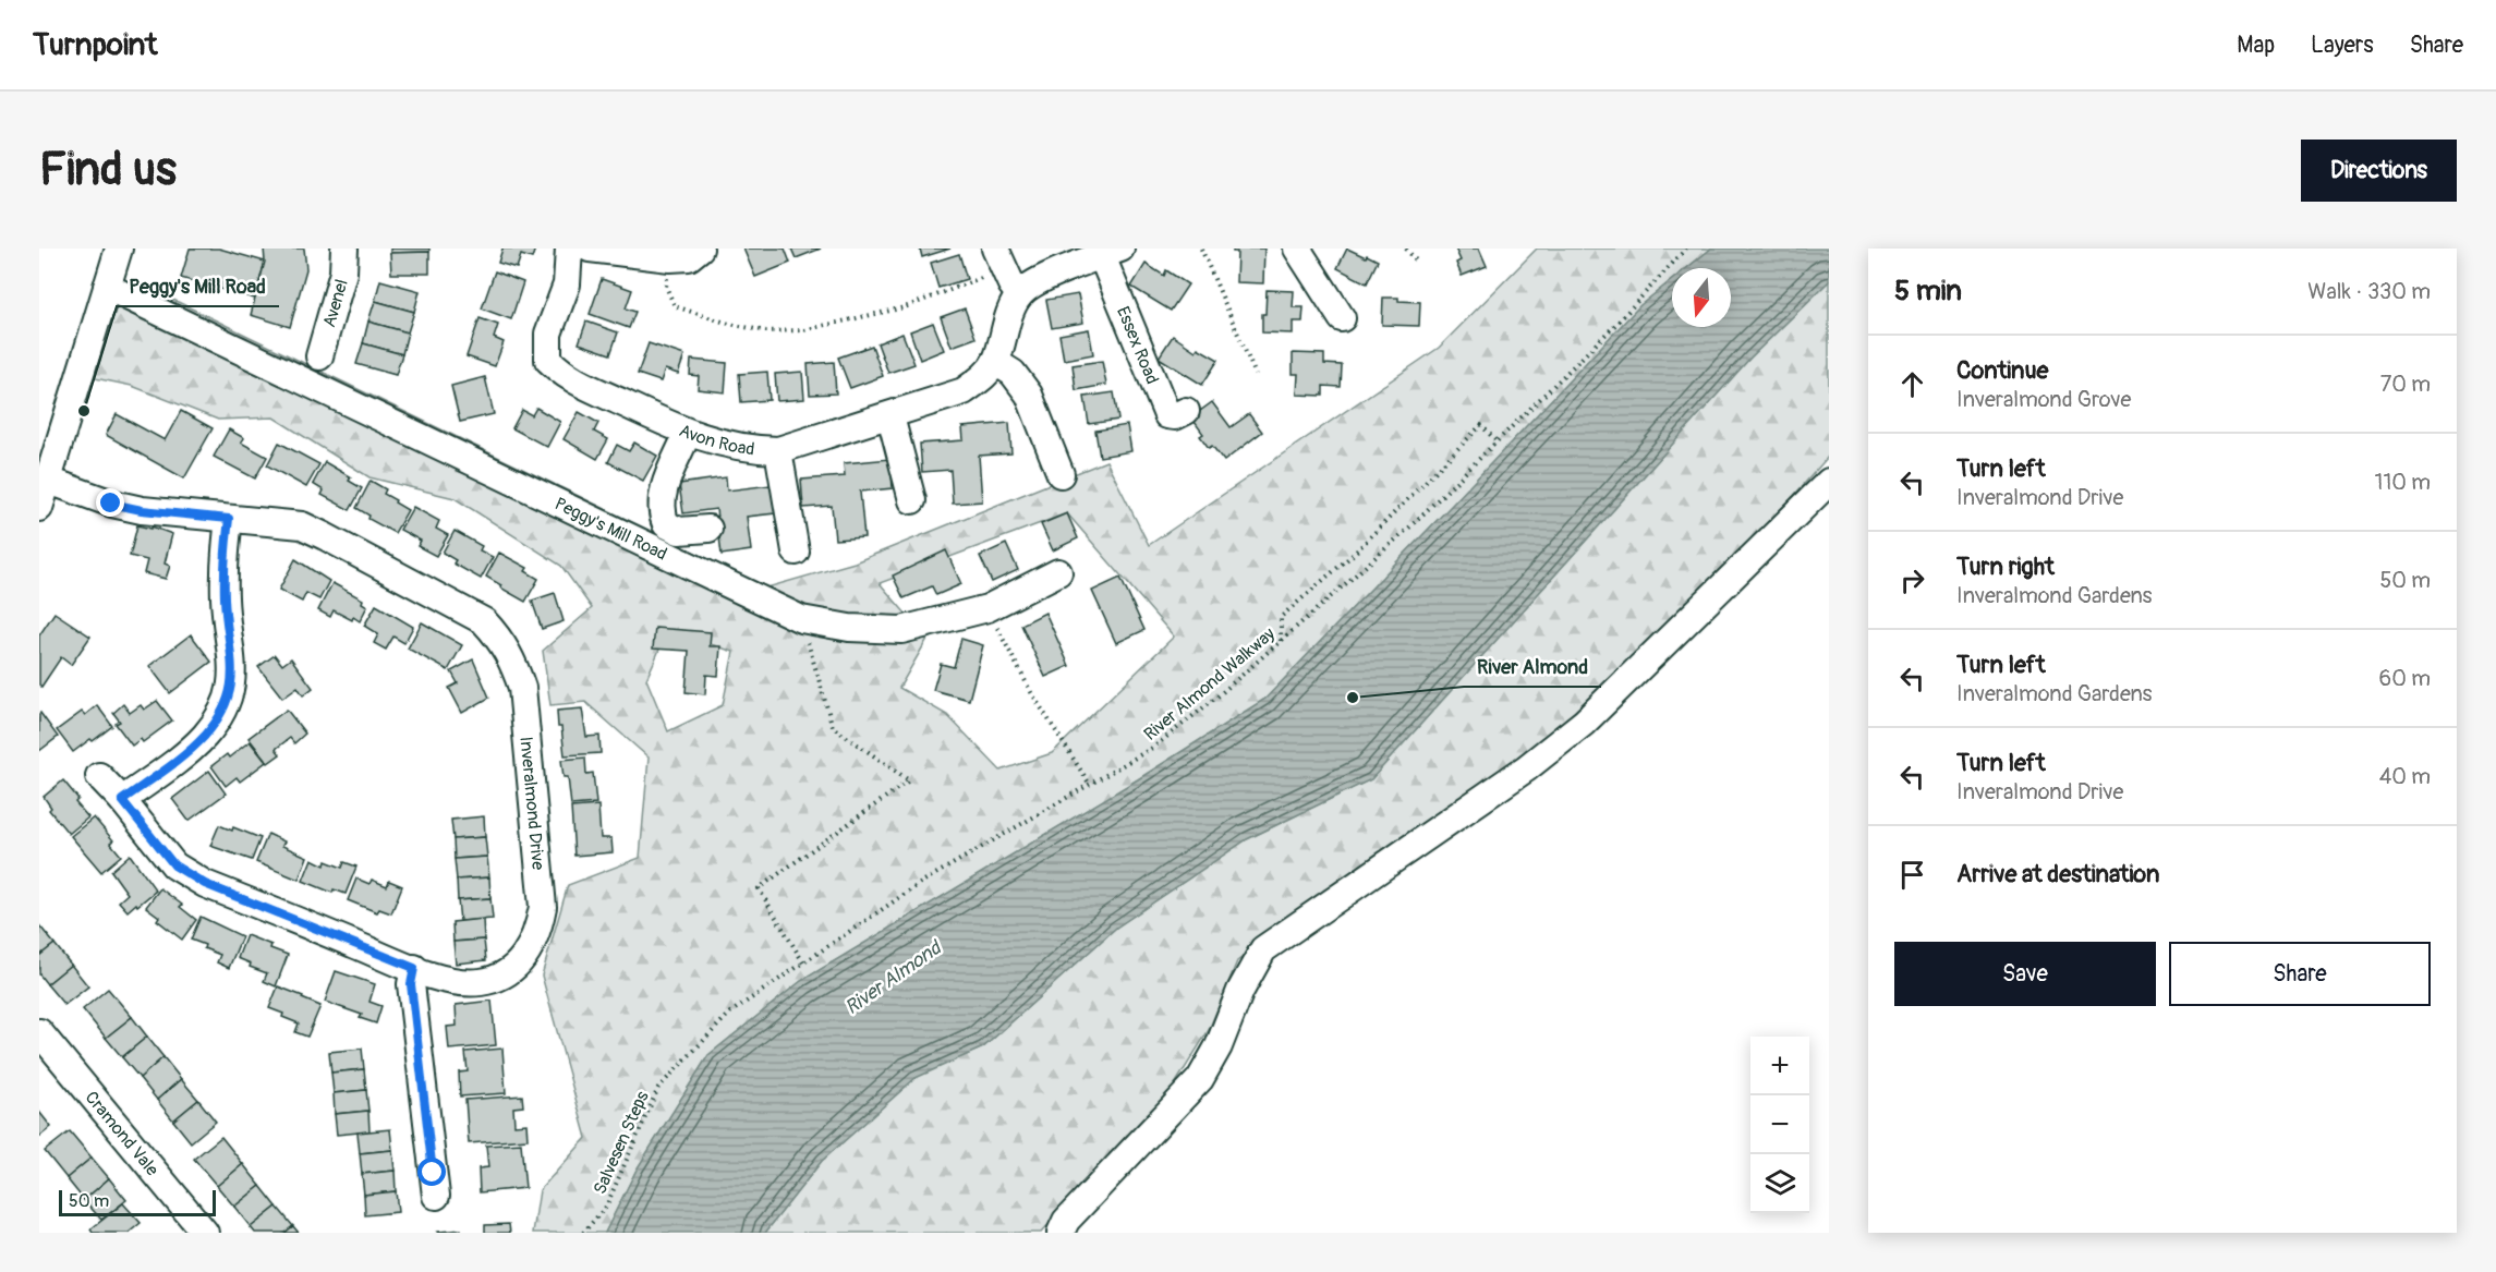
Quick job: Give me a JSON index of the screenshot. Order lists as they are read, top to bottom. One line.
{"streets":{"street":["Avenel","Essex Road","Avon Road","Peggy's Mill Road","Inveralmond Drive","Cramond Vale"],"path":["River Almond Walkway","Salvesen Steps"]},"crossings":[["Essex Road","Avon Road"],["River Almond Walkway","Salvesen Steps"]],"water":["River Almond"],"places":["Peggy's Mill Road","River Almond"],"scale_bar":"50 m","north":"bottom","page":{"header":"Turnpoint","nav":["Map","Layers","Share"],"buttons":["Directions",["Save","Share"]],"title":"Find us","heading":["5 min","Walk · 330 m"],"list":[["Continue","Inveralmond Grove","70 m"],["Turn left","Inveralmond Drive","110 m"],["Turn right","Inveralmond Gardens","50 m"],["Turn left","Inveralmond Gardens","60 m"],["Turn left","Inveralmond Drive","40 m"],"Arrive at destination"],"map_buttons":["+","−"],"scale":"50 m"}}
